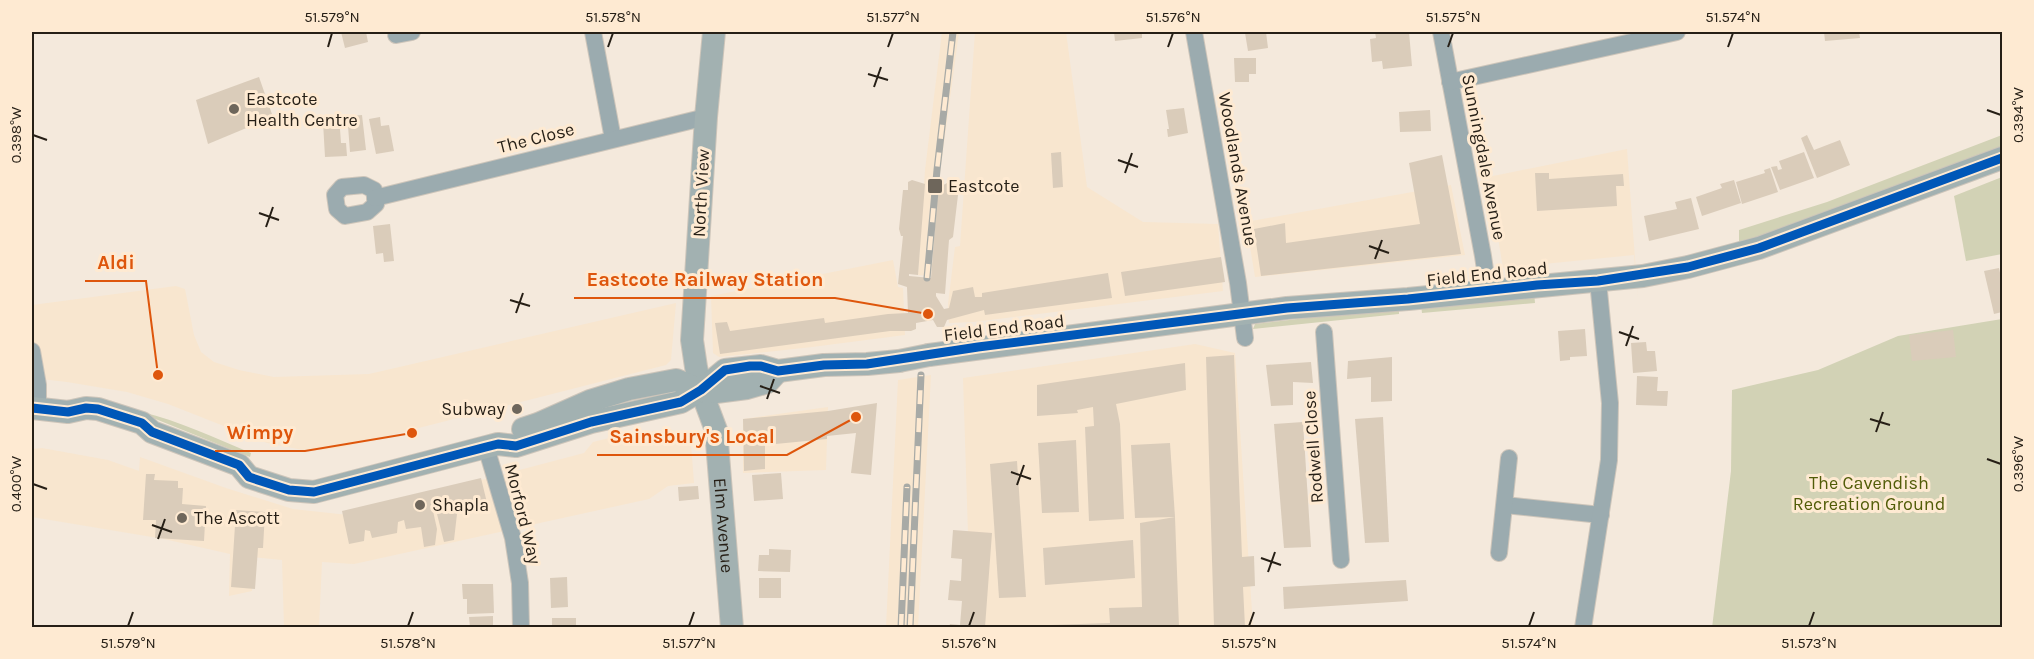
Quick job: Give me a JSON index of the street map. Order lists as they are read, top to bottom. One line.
{"streets":{"street":["The Close","Sunningdale Avenue","Woodlands Avenue","North View","Field End Road","Rodwell Close","Morford Way","Elm Avenue"]},"crossings":[["The Close","North View"],["Sunningdale Avenue","Field End Road"],["Woodlands Avenue","Field End Road"],["North View","Field End Road"],["North View","Elm Avenue"],["Field End Road","Morford Way"],["Field End Road","Elm Avenue"]],"parks":["The Cavendish Recreation Ground"],"places":{"other":["Eastcote Health Centre","Eastcote Railway Station","Aldi","Subway","Sainsbury's Local","Wimpy","Shapla","The Ascott"],"transit":["Eastcote"]},"coordinates":["51.579°N","51.578°N","51.577°N","51.576°N","51.575°N","51.574°N","0.394°W","0.398°W","0.396°W","0.400°W","51.573°N"]}
